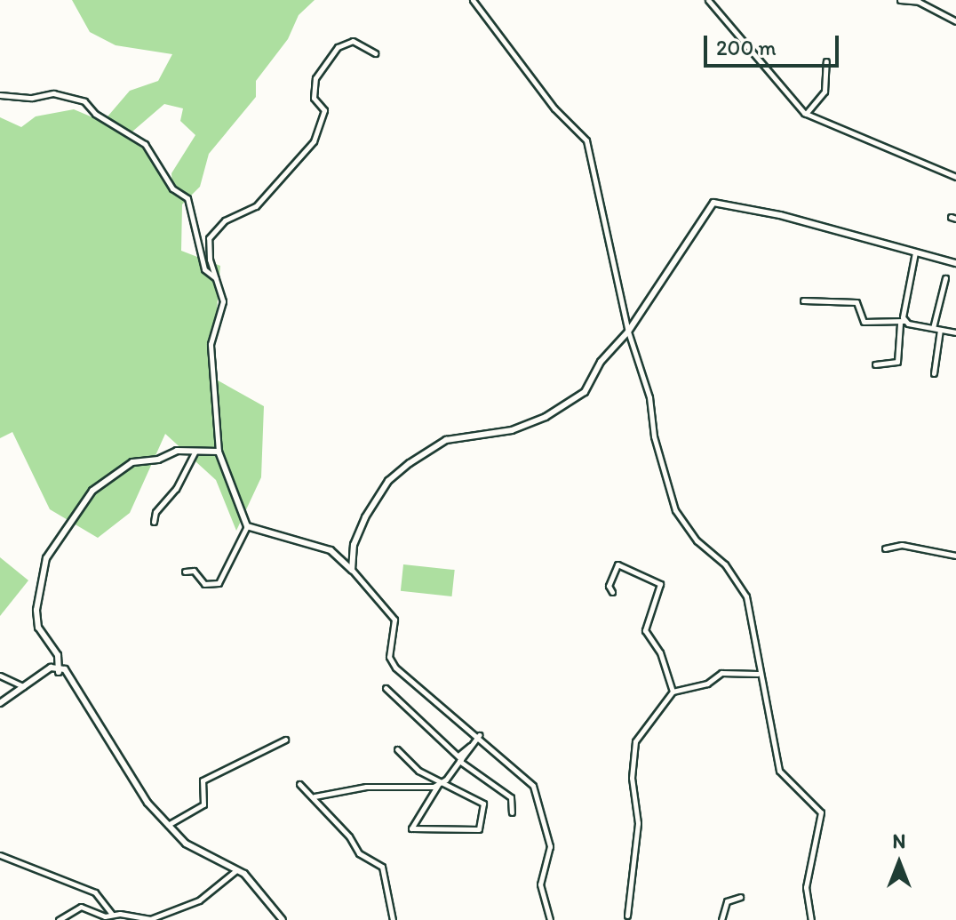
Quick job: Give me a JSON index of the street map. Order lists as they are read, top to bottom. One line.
{"scale_bar":"200 m","north":"top"}
